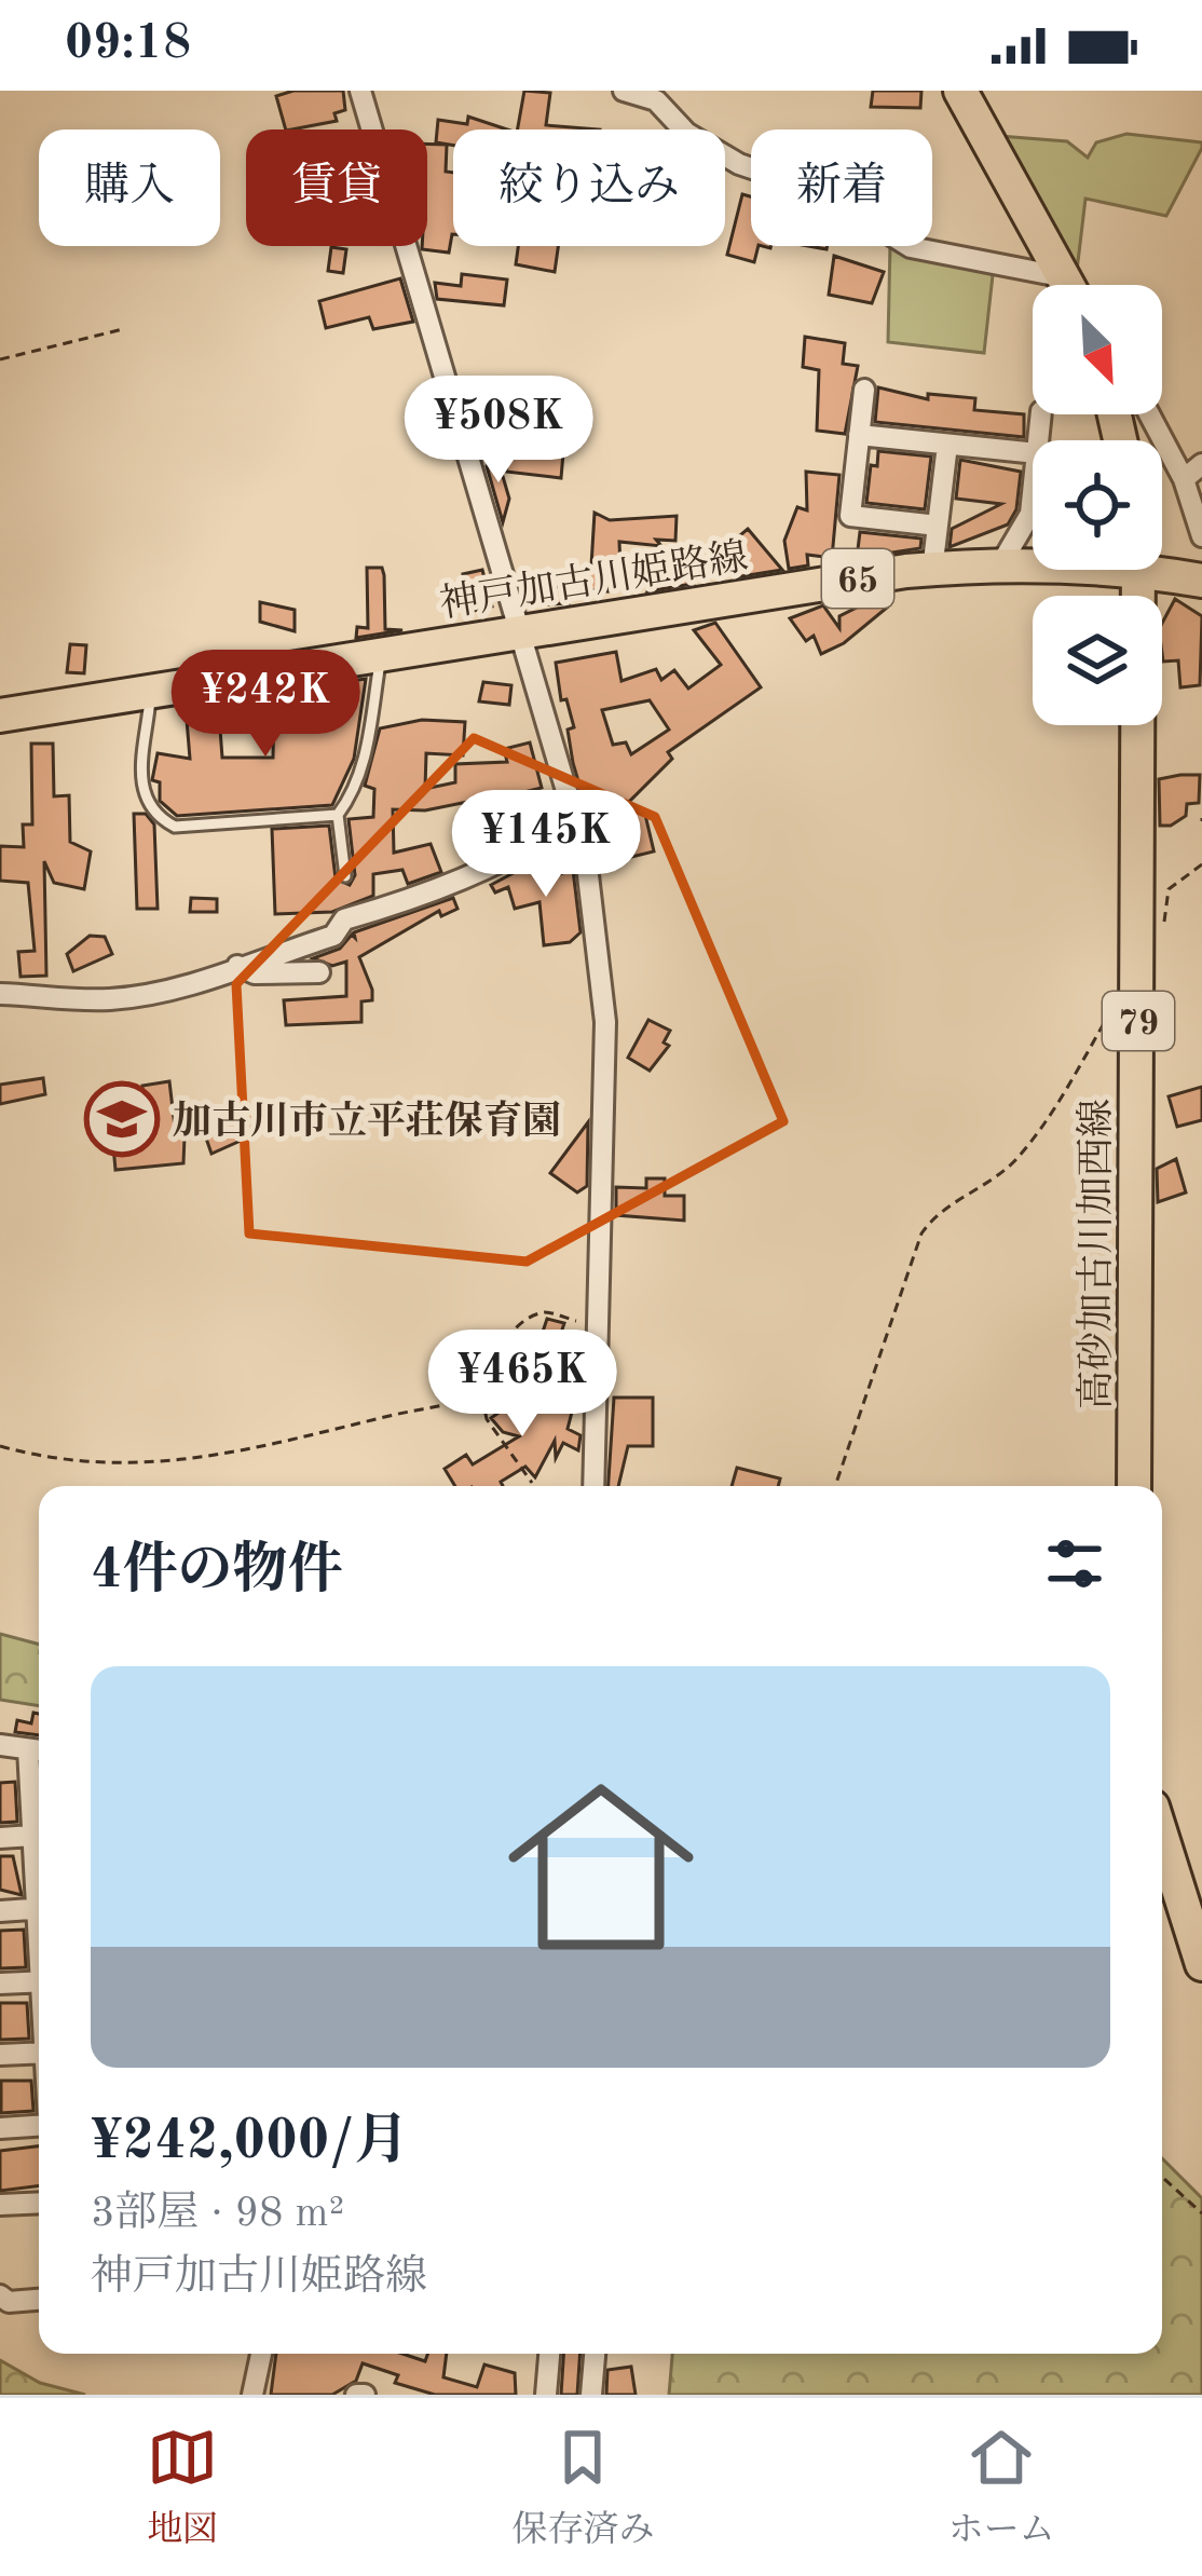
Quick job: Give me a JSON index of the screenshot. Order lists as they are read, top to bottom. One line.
{"streets":{"main road":["神戸加古川姫路線","65","79","高砂加古川加西線"]},"places":{"school or university":["加古川市立平荘保育園"]},"north":"bottom right","page":{"status":"09:18","chip":["購入","賃貸","絞り込み","新着"],"price":["¥508K","¥242K","¥145K","¥465K"],"heading":"4件の物件","list":[{"name":"¥242,000/月","note":"3部屋 · 98 m² · 神戸加古川姫路線"}],"tabs":["地図","保存済み","ホーム"]}}
